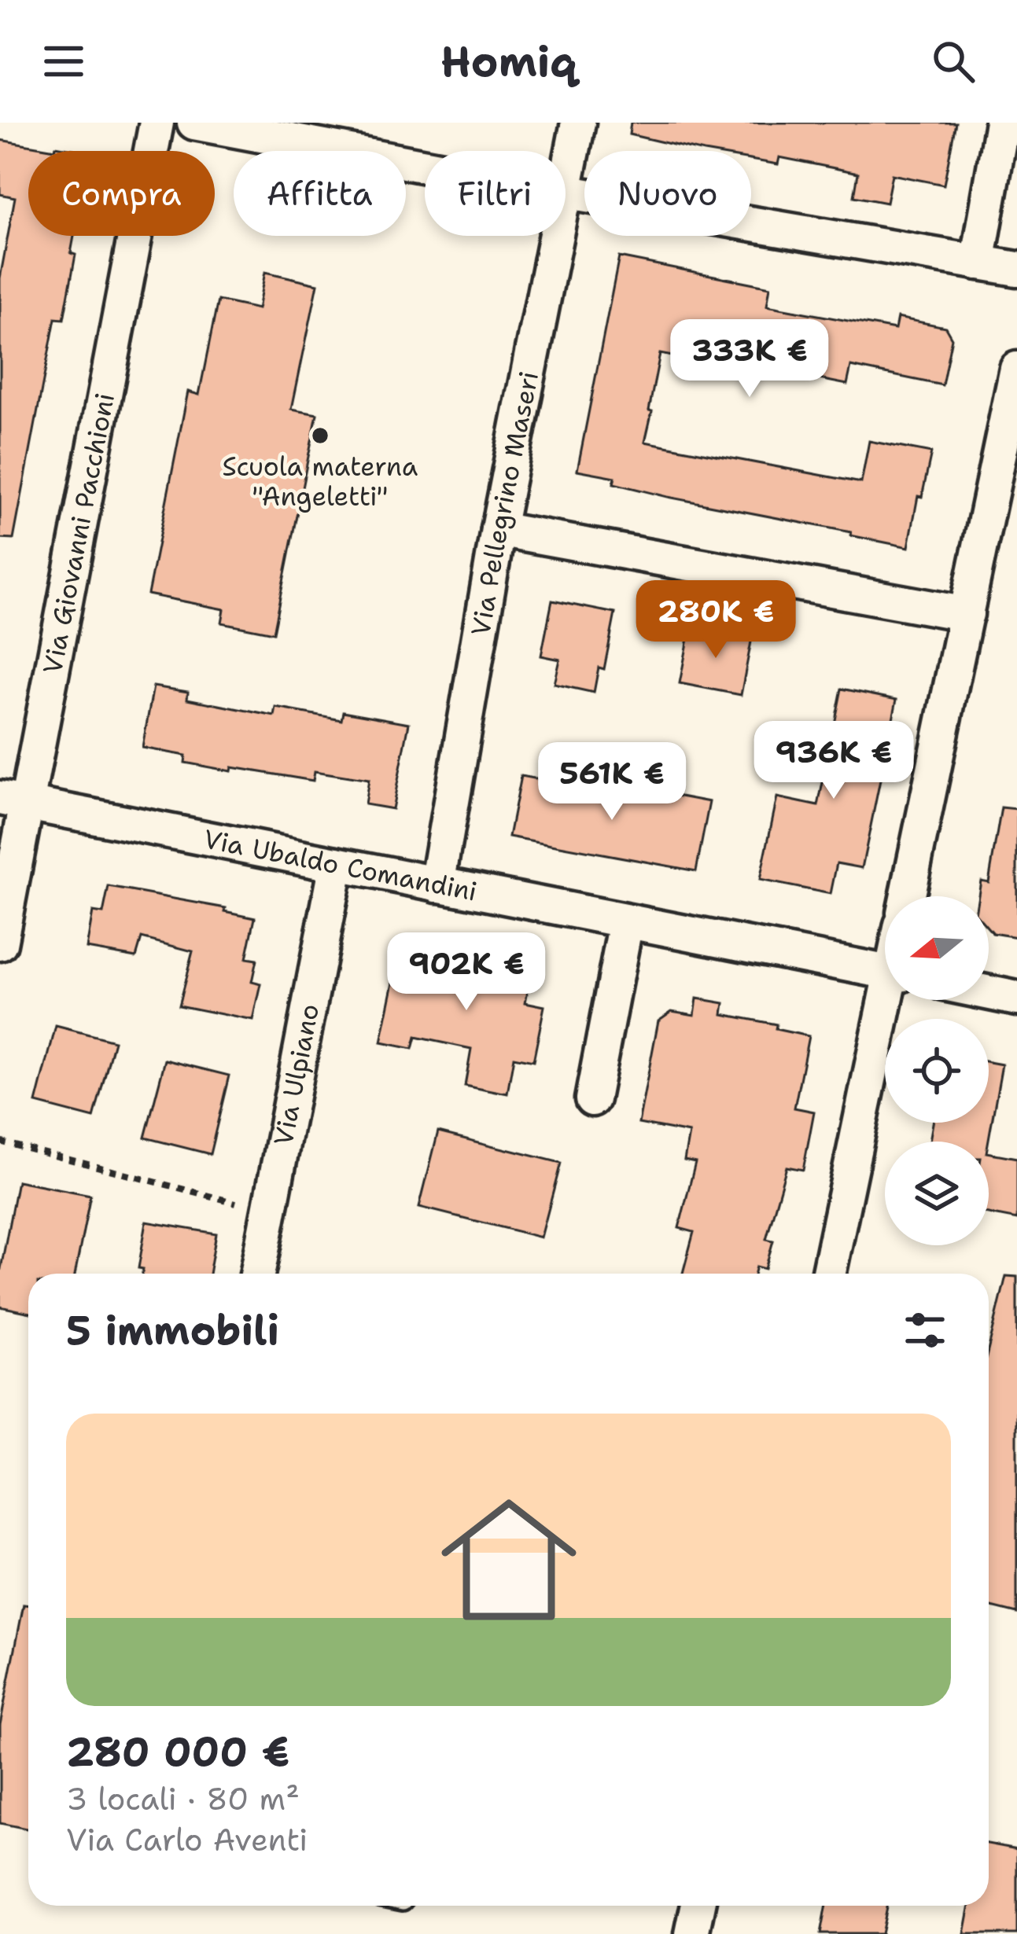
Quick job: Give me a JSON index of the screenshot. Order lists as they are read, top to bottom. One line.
{"streets":{"street":["Via Pellegrino Maseri","Via Giovanni Pacchioni","Via Ubaldo Comandini","Via Ulpiano"]},"crossings":[["Via Pellegrino Maseri","Via Ubaldo Comandini"],["Via Giovanni Pacchioni","Via Ubaldo Comandini"],["Via Ubaldo Comandini","Via Ulpiano"]],"places":["Scuola materna \"Angeletti\""],"north":"left","page":{"header":"Homiq","chip":["Compra","Affitta","Filtri","Nuovo"],"price":["333K €","280K €","936K €","561K €","902K €"],"heading":"5 immobili","list":[{"name":"280 000 €","note":"3 locali · 80 m² · Via Carlo Aventi"}]}}
